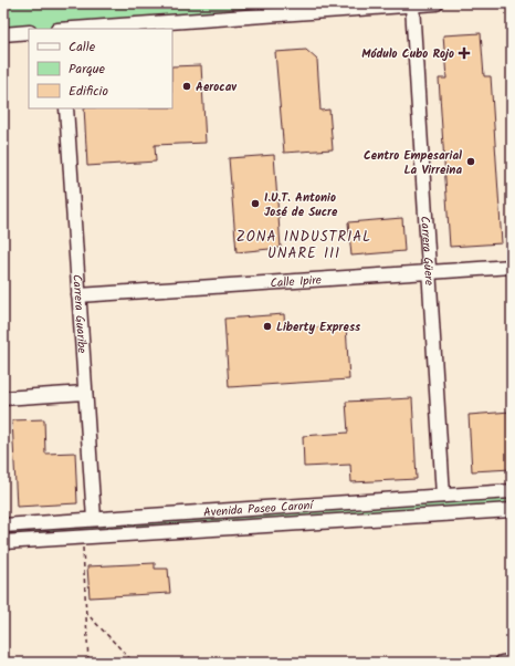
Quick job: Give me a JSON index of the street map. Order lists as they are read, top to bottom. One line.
{"streets":{"street":["Carrera Güere","Calle Ipire","Carrera Guaribe","Avenida Paseo Caroní"]},"crossings":[["Carrera Güere","Calle Ipire"],["Carrera Güere","Avenida Paseo Caroní"],["Calle Ipire","Carrera Guaribe"],["Carrera Guaribe","Avenida Paseo Caroní"]],"districts":["ZONA INDUSTRIAL UNARE III"],"places":{"health":["Módulo Cubo Rojo"],"other":["Aerocav","Centro Empesarial La Virreina","I.U.T. Antonio José de Sucre","Liberty Express"]},"legend":["Calle","Parque","Edificio"]}
